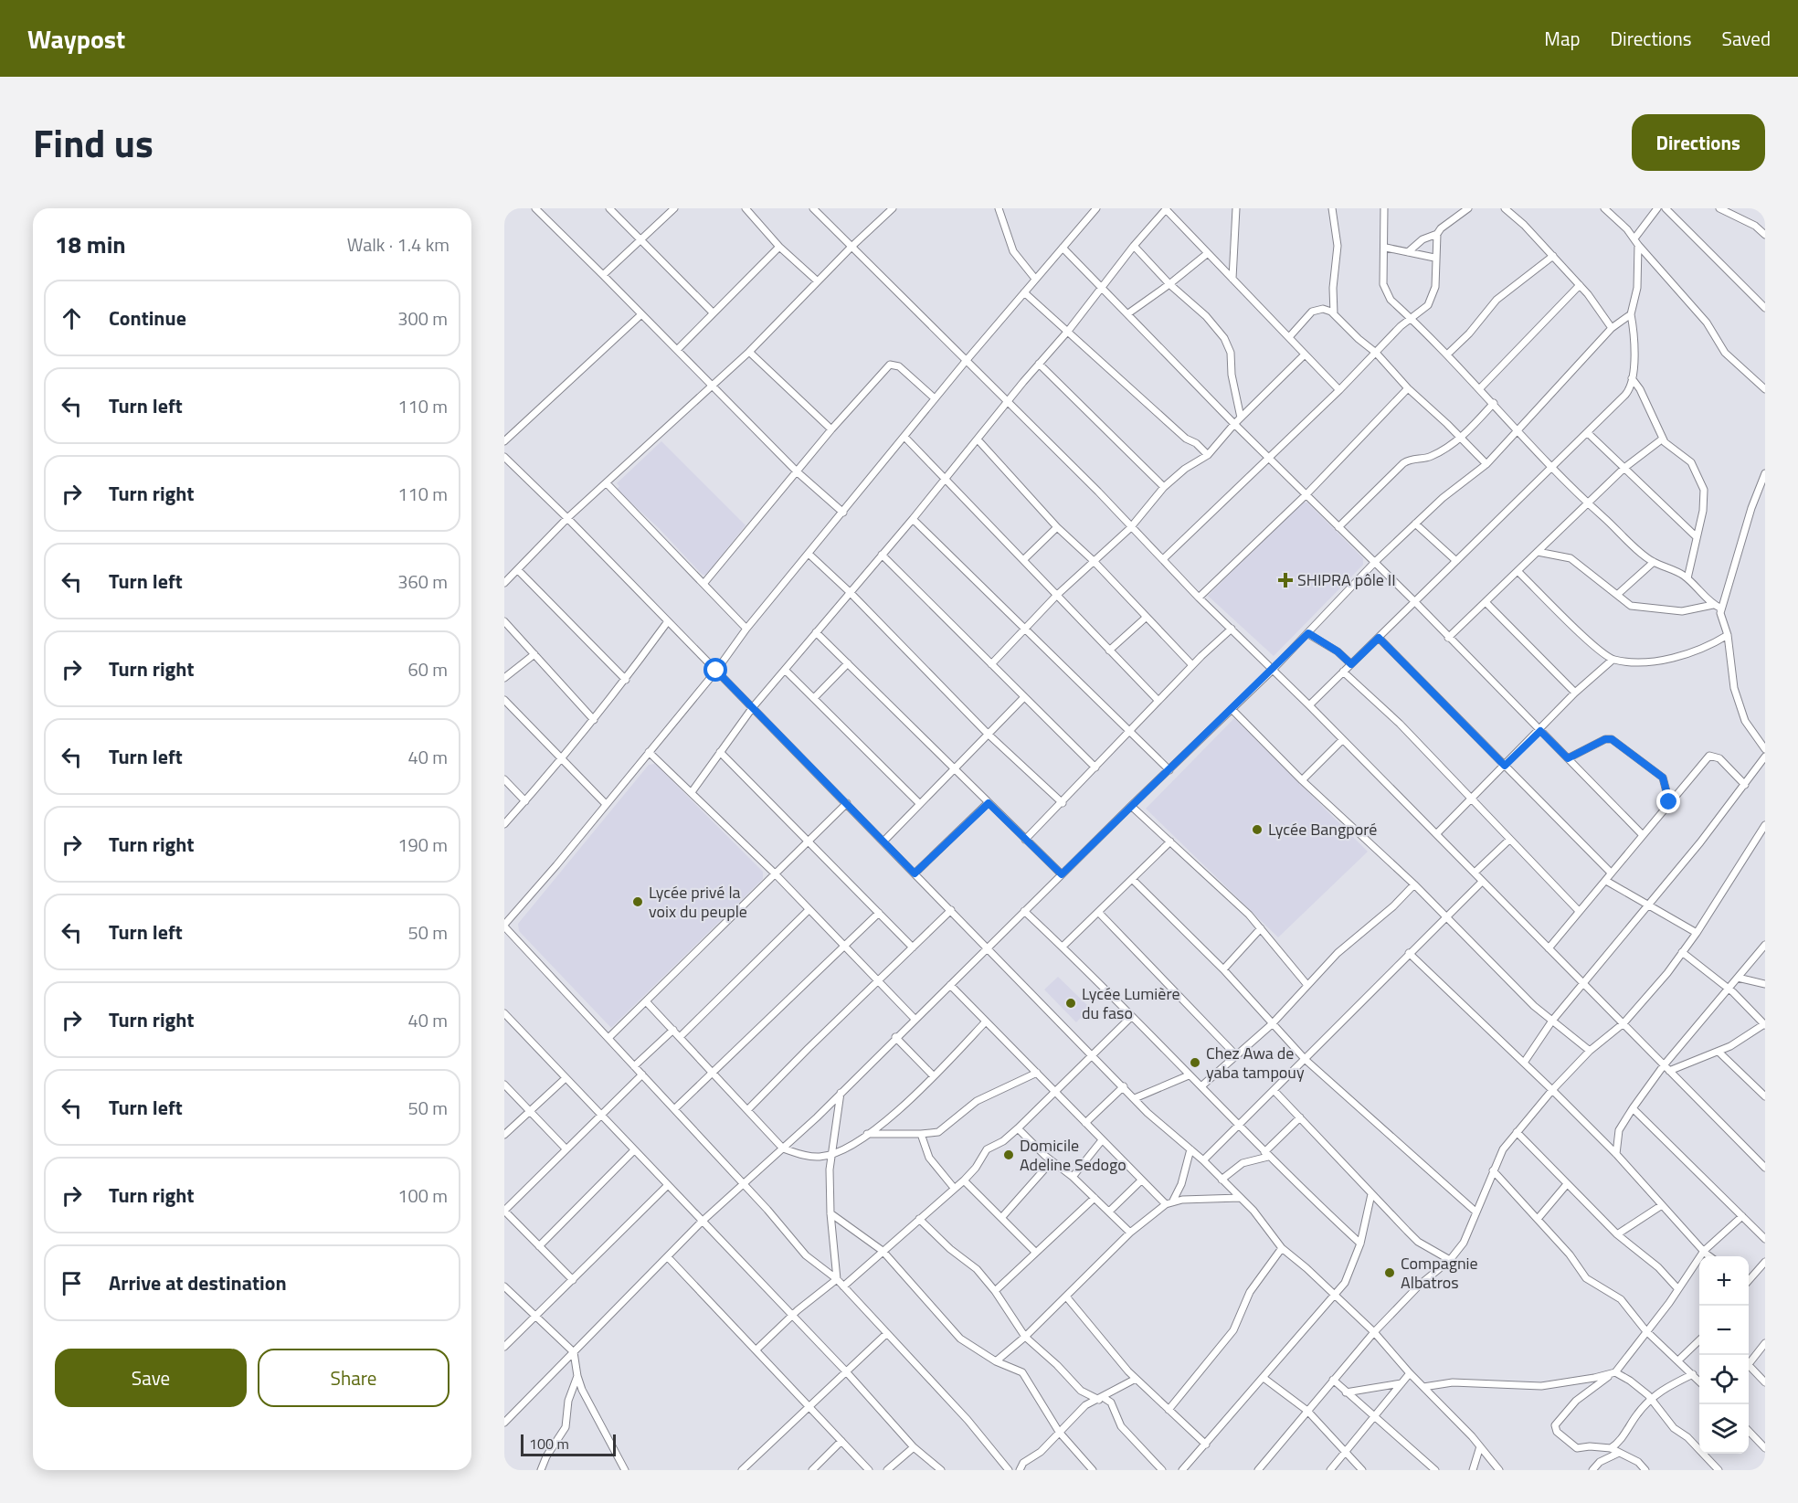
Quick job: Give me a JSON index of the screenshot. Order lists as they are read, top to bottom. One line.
{"places":{"health":["SHIPRA pôle II"],"other":["Lycée Bangporé","Lycée privé la voix du peuple","Lycée Lumière du faso","Chez Awa de yaba tampouy","Domicile Adeline Sedogo","Compagnie Albatros"]},"scale_bar":"100 m","page":{"header":"Waypost","nav":["Map","Directions","Saved"],"title":"Find us","buttons":["Directions",["Save","Share"]],"heading":["18 min","Walk · 1.4 km"],"list":[["Continue","300 m"],["Turn left","110 m"],["Turn right","110 m"],["Turn left","360 m"],["Turn right","60 m"],["Turn left","40 m"],["Turn right","190 m"],["Turn left","50 m"],["Turn right","40 m"],["Turn left","50 m"],["Turn right","100 m"],"Arrive at destination"],"map_buttons":["+","−"],"scale":"100 m"}}
